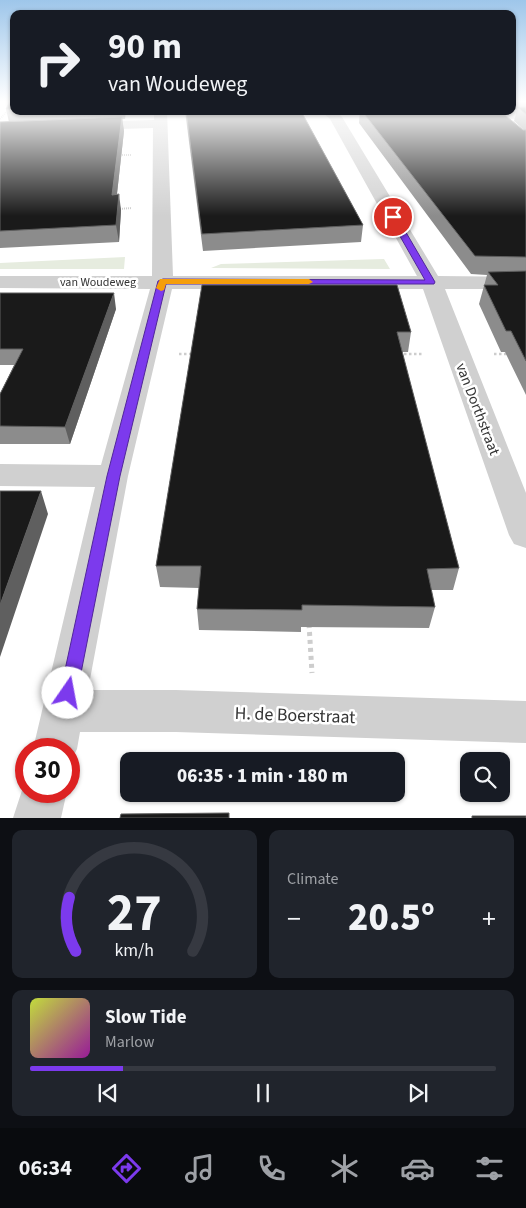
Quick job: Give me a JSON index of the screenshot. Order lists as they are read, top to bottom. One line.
{"streets":{"street":["van Woudeweg","van Dorthstraat","H. de Boerstraat"]},"crossings":[["van Woudeweg","van Dorthstraat"]],"page":{"turn":["90 m","van Woudeweg"],"limit":"30","trip":"06:35 · 1 min · 180 m","tile":"Climate","heat":["−","20.5°","+"],"song":["Slow Tide","Marlow"],"tabs":"06:34","gauge":["27","km/h"]}}
